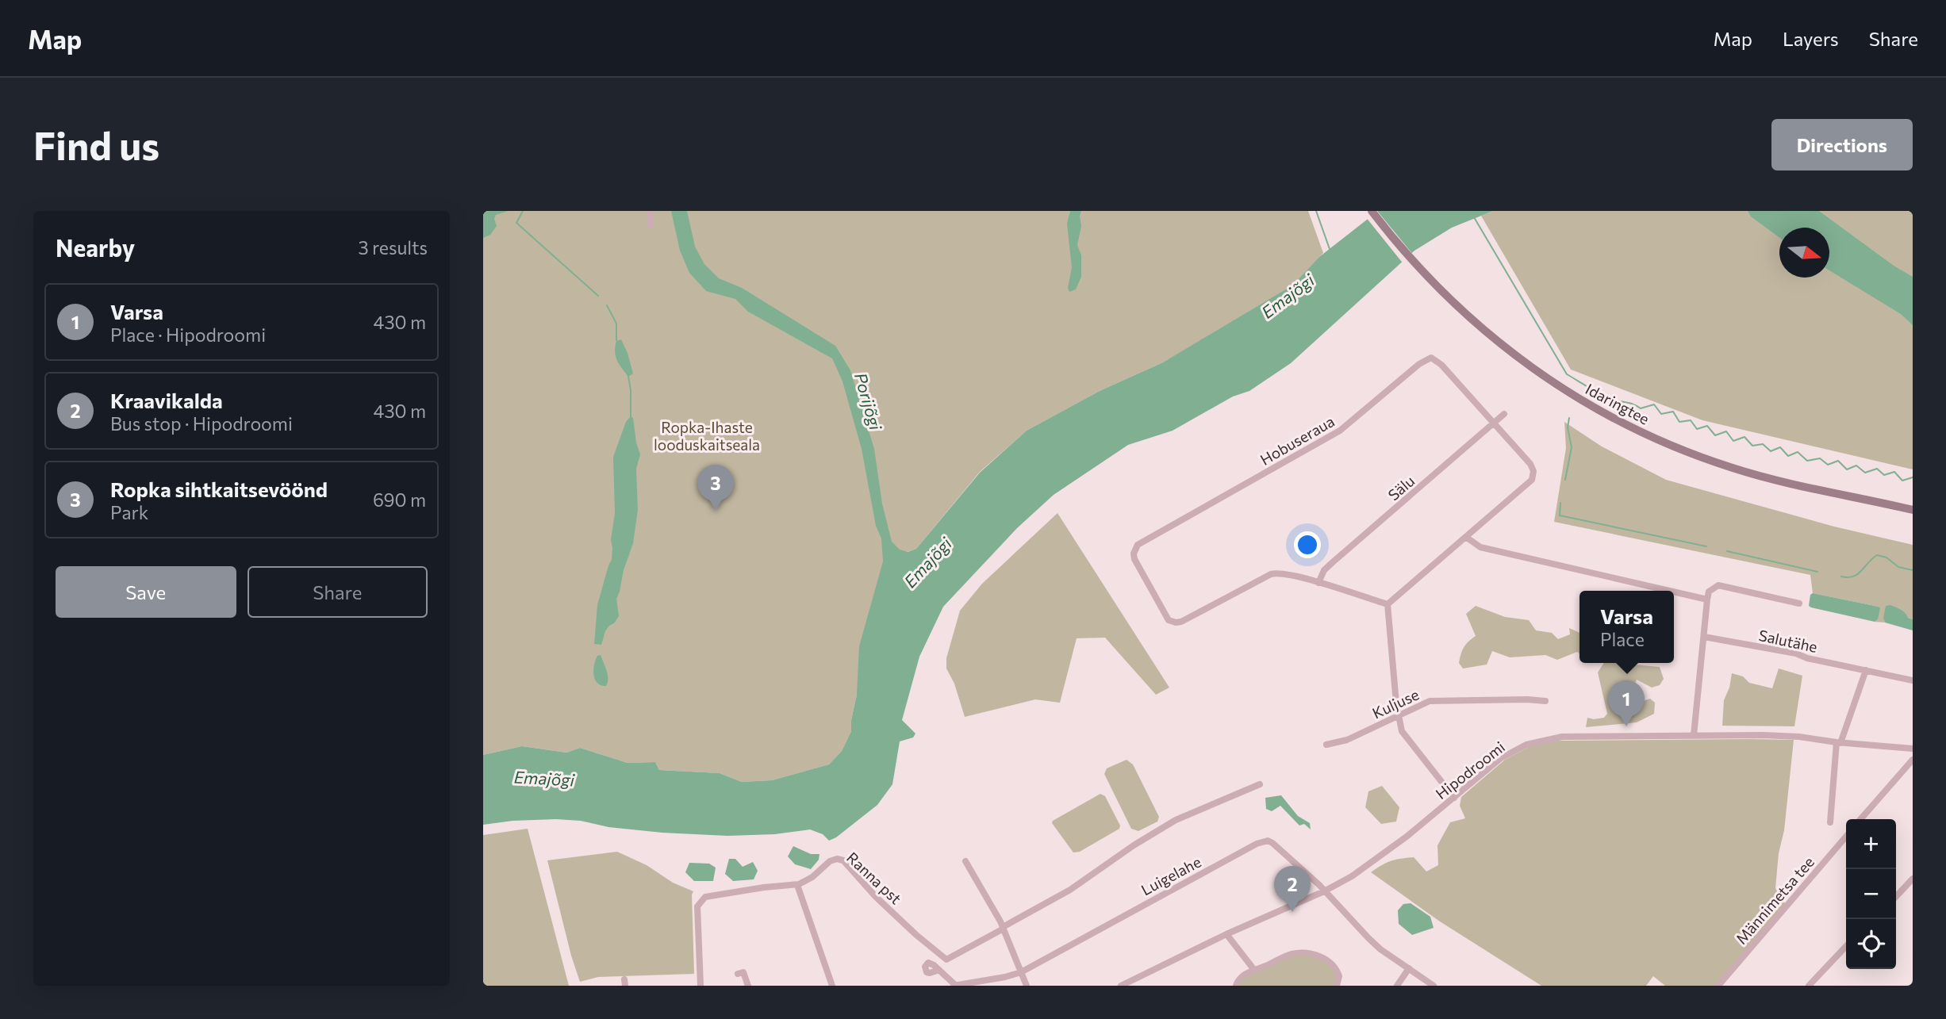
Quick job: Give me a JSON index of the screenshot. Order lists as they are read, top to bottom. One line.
{"streets":{"main road":["Idaringtee"],"street":["Hobuseraua","Sälu","Salutähe","Kuljuse","Hipodroomi","Luigelahe","Ranna pst","Männimetsa tee"]},"crossings":[["Hobuseraua","Sälu"],["Hipodroomi","Luigelahe"]],"water":["Emajõgi","Porijõgi"],"parks":["Ropka-Ihaste looduskaitseala"],"north":"right","page":{"header":"Map","nav":["Map","Layers","Share"],"buttons":["Directions",["Save","Share"]],"title":"Find us","heading":["Nearby","3 results"],"list":[{"mark":"1","name":"Varsa","note":"Place · Hipodroomi","value":"430 m"},{"mark":"2","name":"Kraavikalda","note":"Bus stop · Hipodroomi","value":"430 m"},{"mark":"3","name":"Ropka sihtkaitsevöönd","note":"Park","value":"690 m"}],"pins":["3","1","2"],"popup":["Varsa","Place"],"map_buttons":["+","−"]}}
